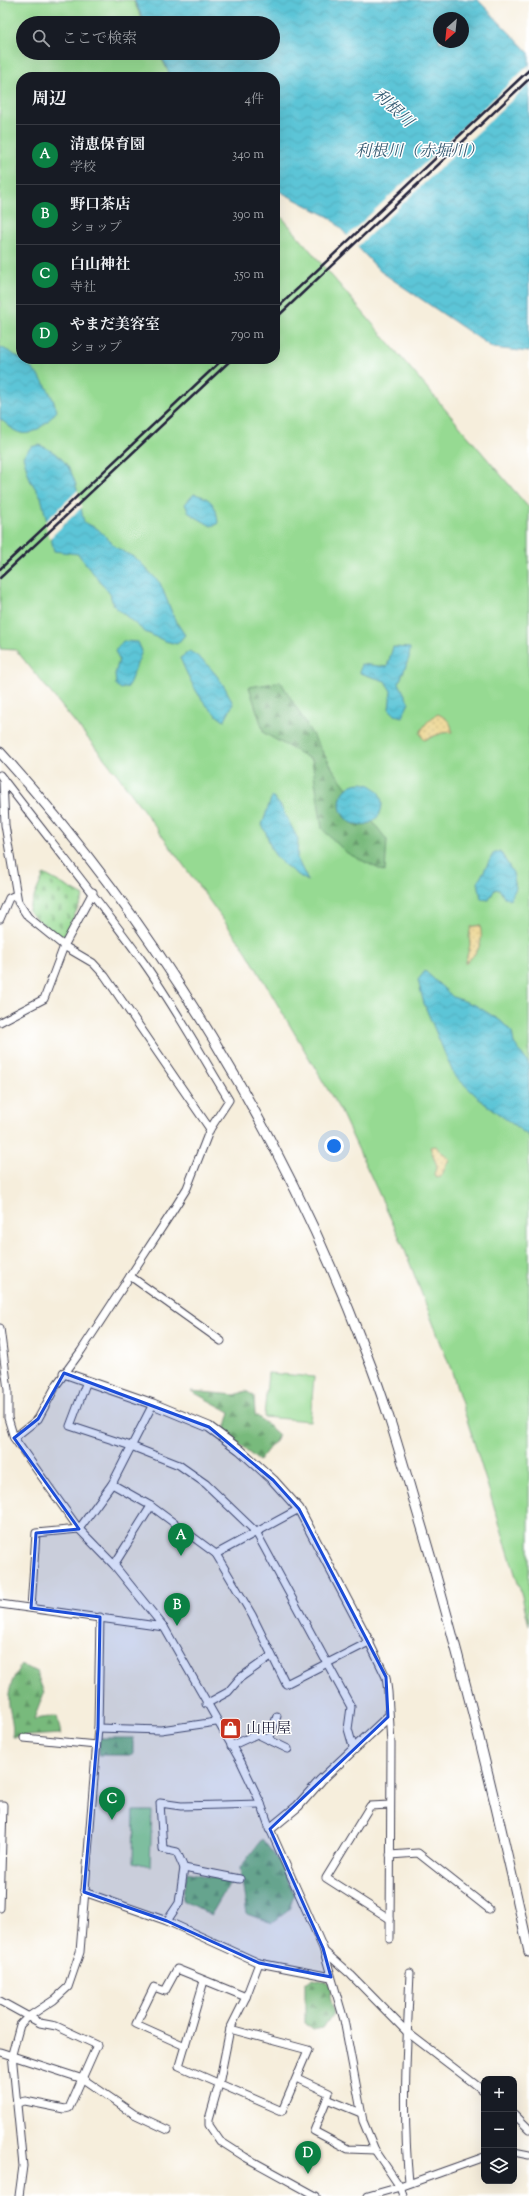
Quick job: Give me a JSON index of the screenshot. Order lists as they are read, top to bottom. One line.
{"water":["利根川","利根川（赤堀川）"],"places":{"shop":["山田屋"]},"north":"bottom left","page":{"search":"ここで検索","heading":["周辺","4件"],"list":[{"mark":"A","name":"清恵保育園","note":"学校","value":"340 m"},{"mark":"B","name":"野口茶店","note":"ショップ","value":"390 m"},{"mark":"C","name":"白山神社","note":"寺社","value":"550 m"},{"mark":"D","name":"やまだ美容室","note":"ショップ","value":"790 m"}],"pins":["A","B","C","D"],"map_buttons":["+","−"]}}
